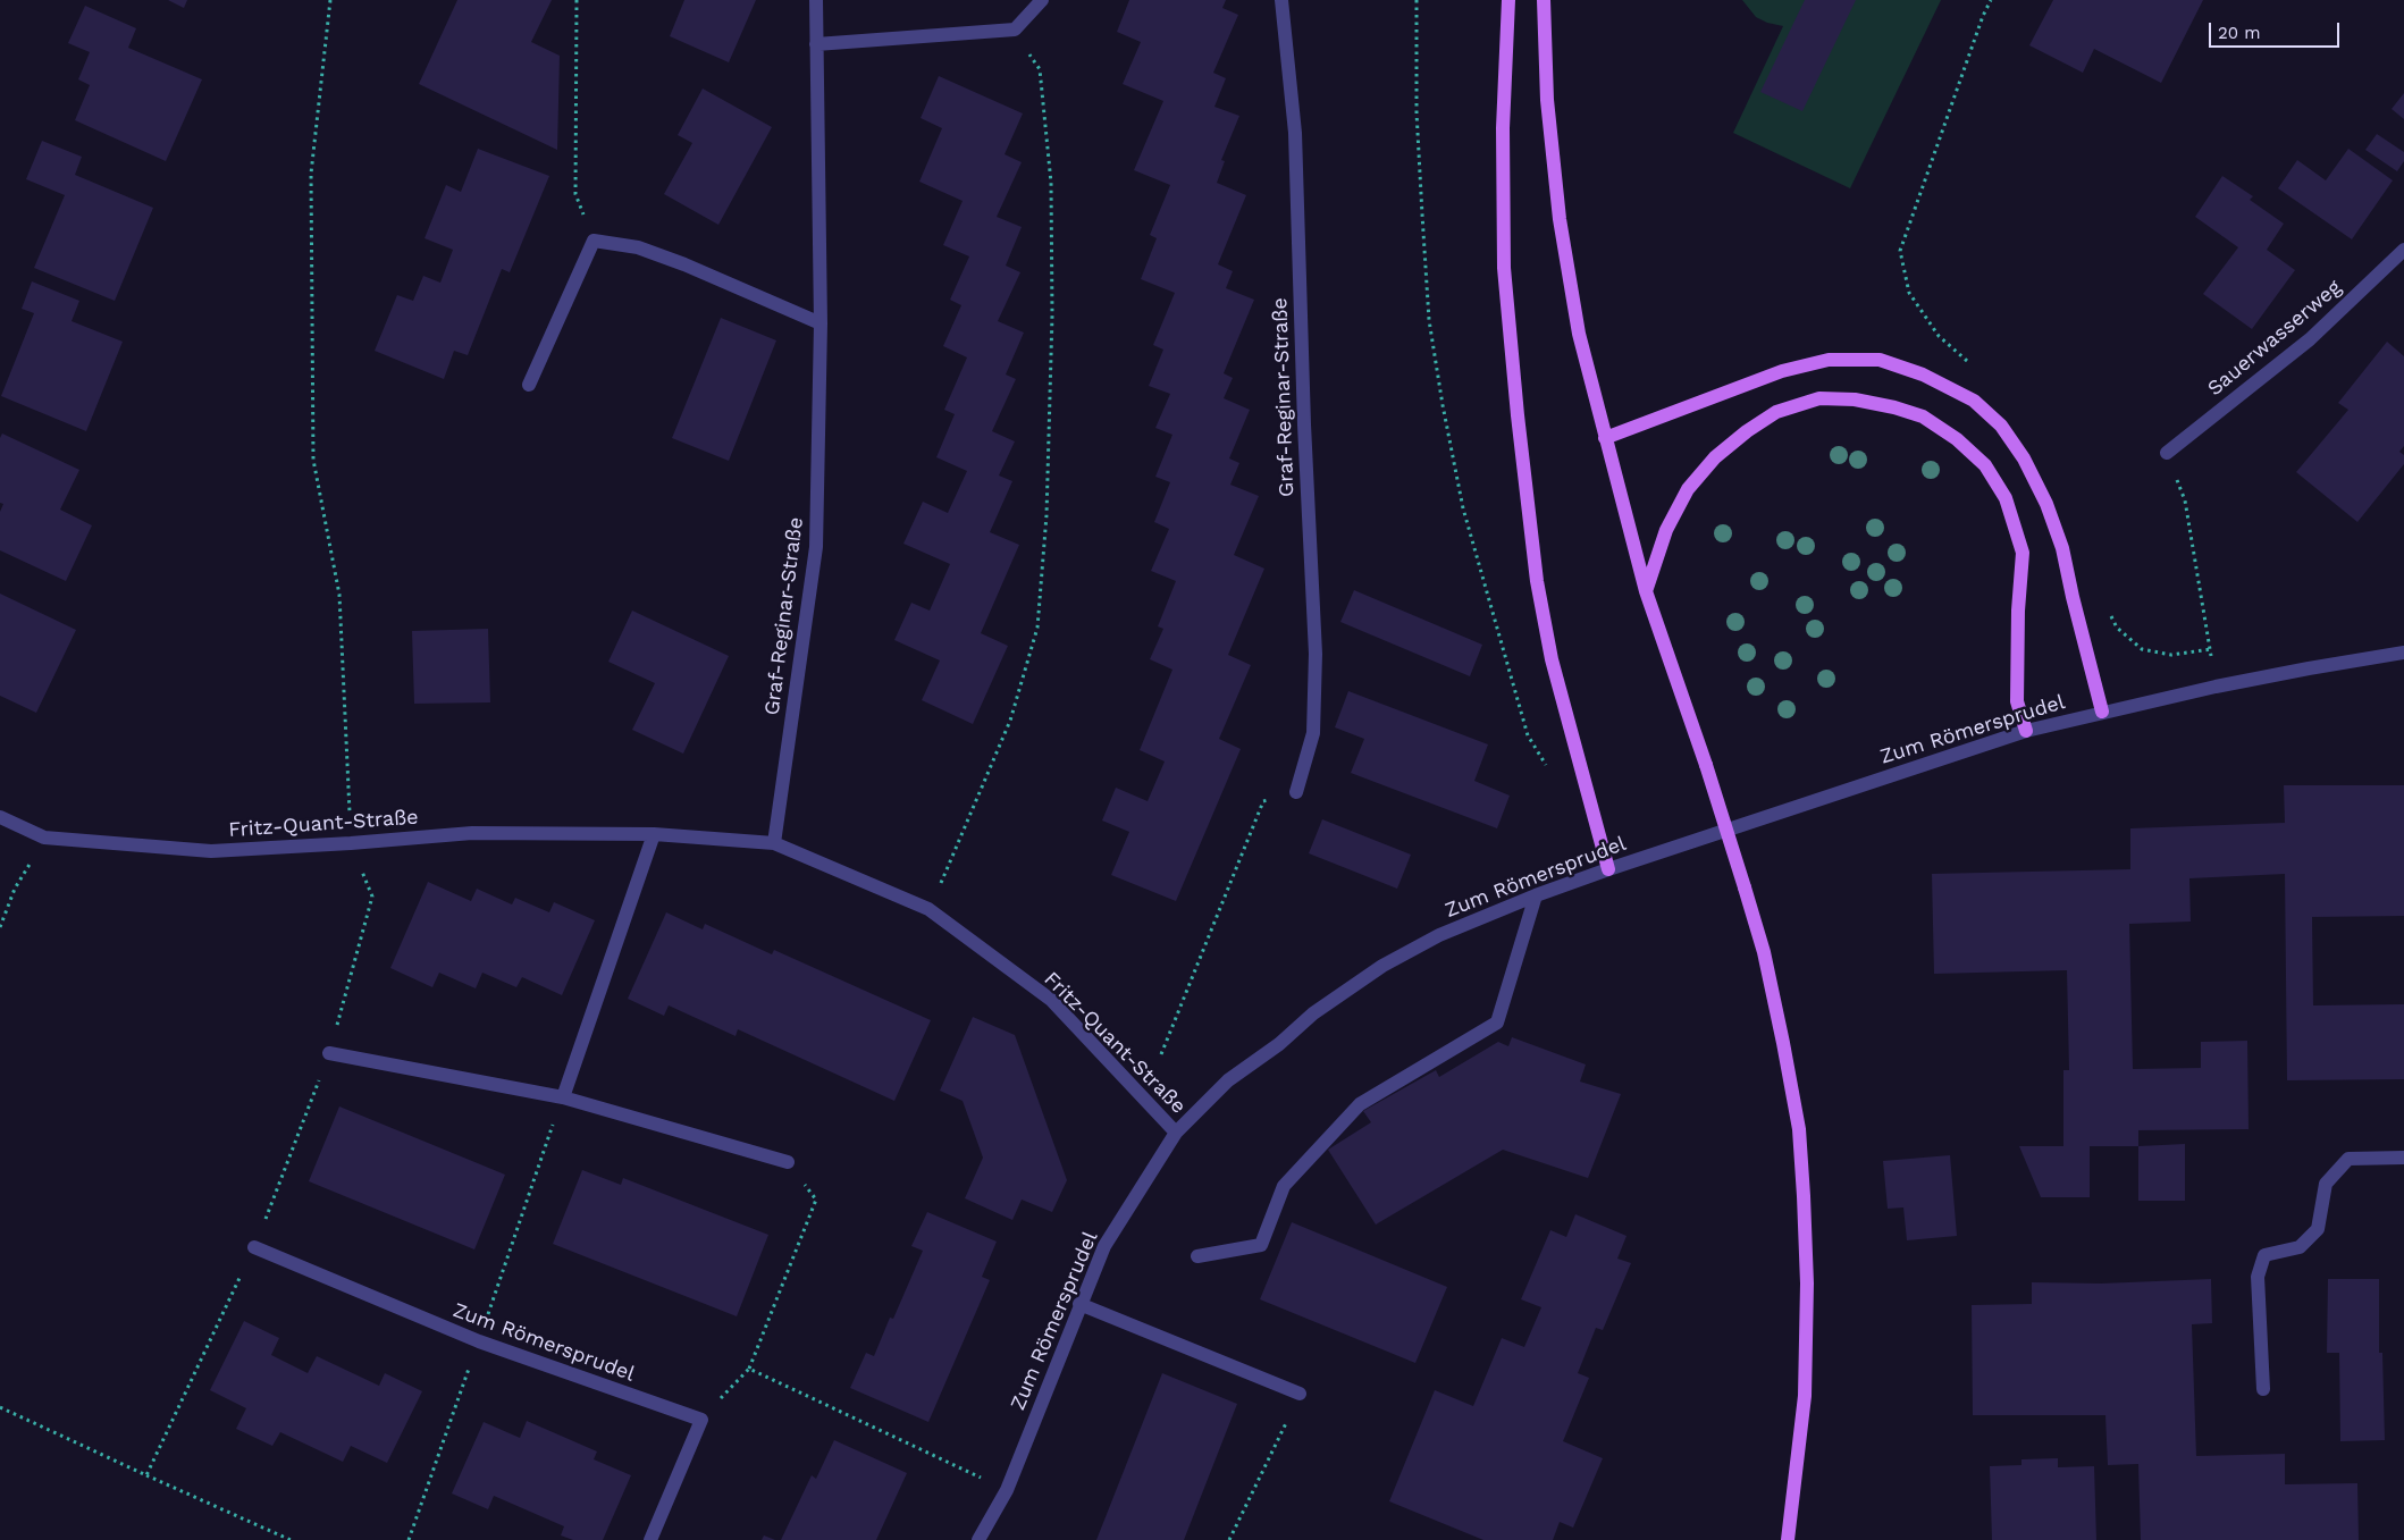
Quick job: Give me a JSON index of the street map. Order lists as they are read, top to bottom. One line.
{"streets":{"street":["Sauerwasserweg","Graf-Reginar-Straße","Zum Römersprudel","Fritz-Quant-Straße"]},"crossings":[["Graf-Reginar-Straße","Fritz-Quant-Straße"],["Zum Römersprudel","Fritz-Quant-Straße"]],"scale_bar":"20 m"}
